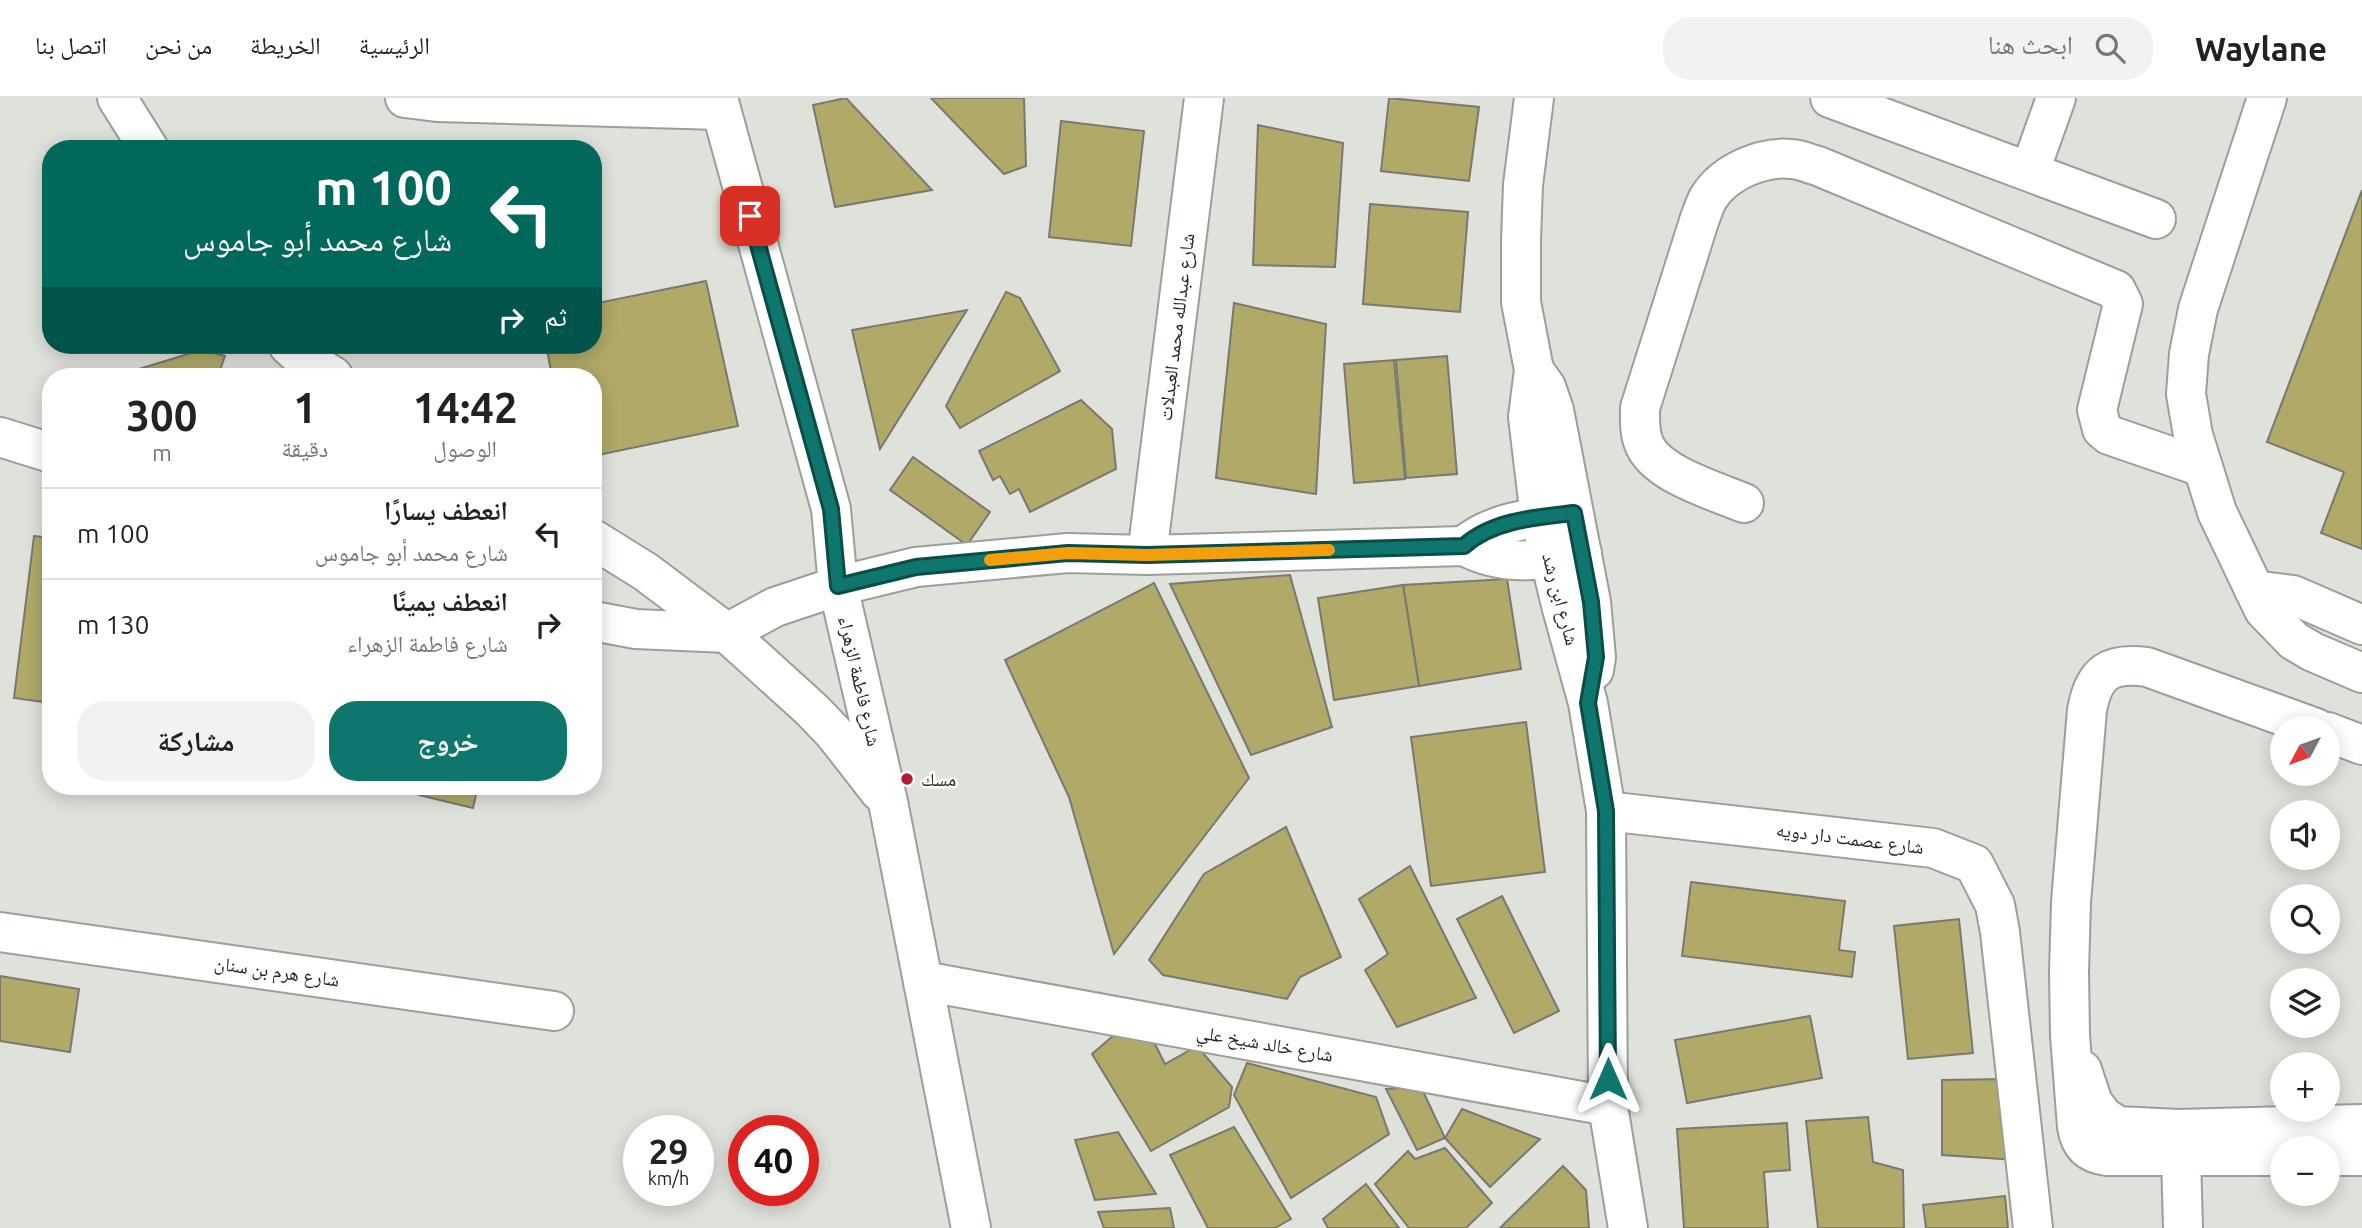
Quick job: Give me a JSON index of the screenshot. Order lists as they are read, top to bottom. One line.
{"streets":{"street":["شارع عبدالله محمد العبدلات","شارع ابن رشد","شارع فاطمة الزهراء","شارع عصمت دار دويه","شارع هرم بن سنان","شارع خالد شيخ علي"]},"crossings":[["شارع ابن رشد","شارع عصمت دار دويه"],["شارع ابن رشد","شارع خالد شيخ علي"],["شارع فاطمة الزهراء","شارع خالد شيخ علي"]],"places":["مسك"],"north":"bottom left","page":{"header":"Waylane","search":"ابحث هنا","nav":["الرئيسية","الخريطة","من نحن","اتصل بنا"],"turn":["100 m","شارع محمد أبو جاموس"],"then":"ثم","eta":["14:42","الوصول","1","دقيقة","300","m"],"list":[{"name":"انعطف يسارًا","note":"شارع محمد أبو جاموس","value":"100 m"},{"name":"انعطف يمينًا","note":"شارع فاطمة الزهراء","value":"130 m"}],"buttons":["خروج","مشاركة"],"map_buttons":["+","−"],"speed":"29 km/h","limit":"40"}}
